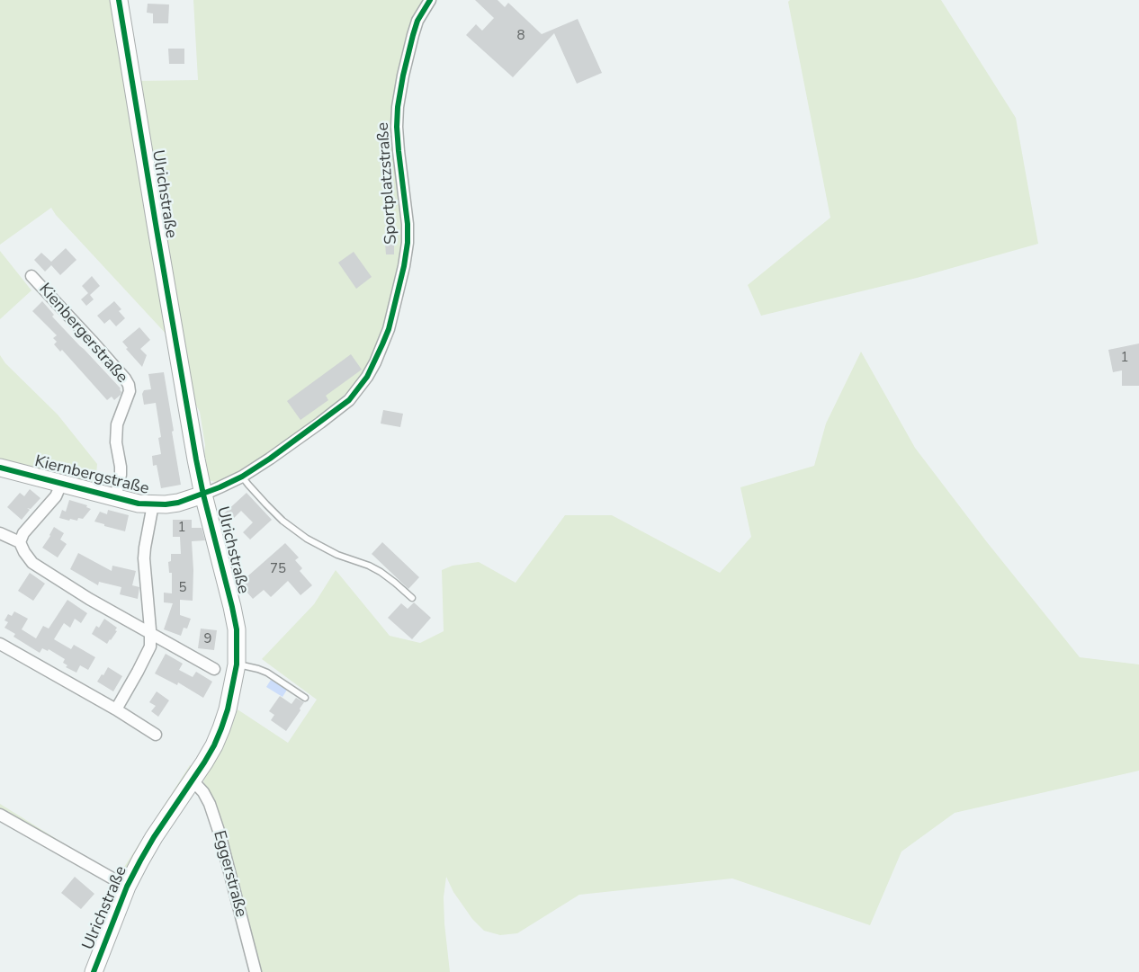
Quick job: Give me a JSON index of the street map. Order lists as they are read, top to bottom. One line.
{"streets":{"street":["Sportplatzstraße","Ulrichstraße","Kienbergerstraße","Kiernbergstraße","Eggerstraße"]},"crossings":[["Sportplatzstraße","Ulrichstraße"],["Sportplatzstraße","Kiernbergstraße"],["Ulrichstraße","Kiernbergstraße"],["Ulrichstraße","Eggerstraße"],["Kienbergerstraße","Kiernbergstraße"]],"house_numbers":["8","1","1","75","5","9"]}
